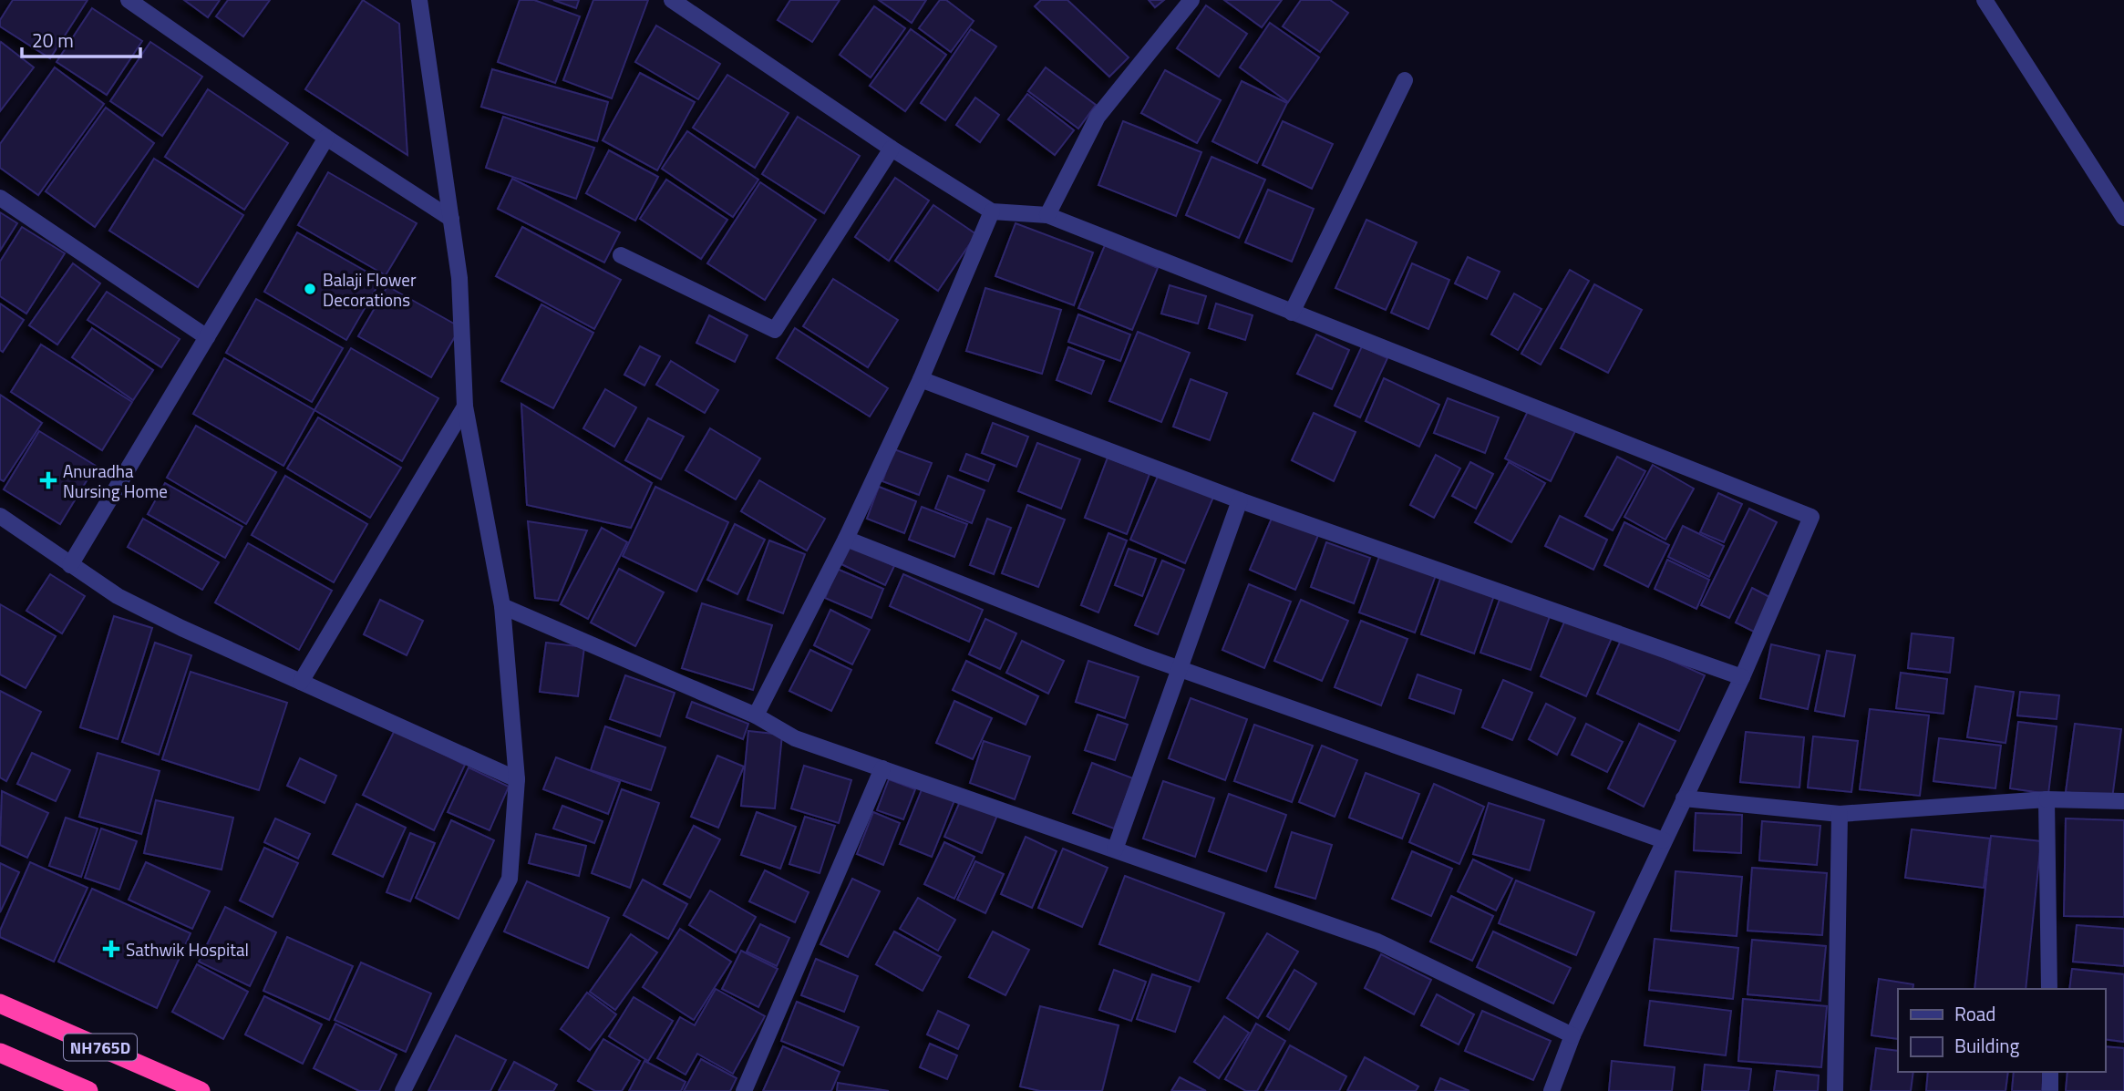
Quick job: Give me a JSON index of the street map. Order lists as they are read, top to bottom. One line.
{"streets":{"highway":["NH765D"]},"places":{"other":["Balaji Flower Decorations"],"health":["Anuradha Nursing Home","Sathwik Hospital"]},"legend":["Road","Building"],"scale_bar":"20 m"}
